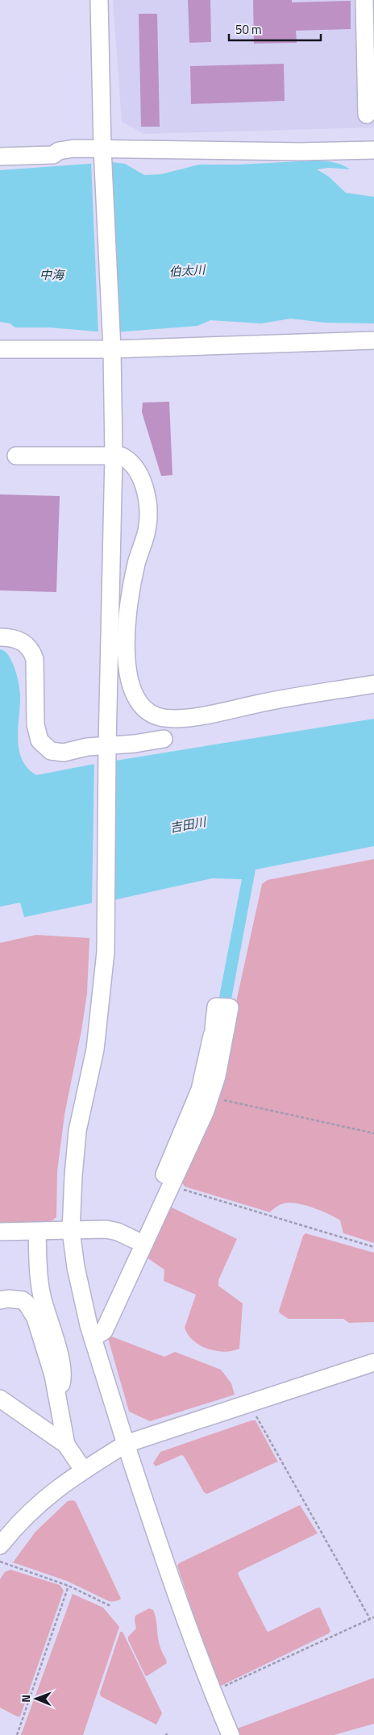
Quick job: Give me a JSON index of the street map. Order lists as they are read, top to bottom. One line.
{"water":["伯太川","中海","吉田川"],"scale_bar":"50 m","north":"left"}
